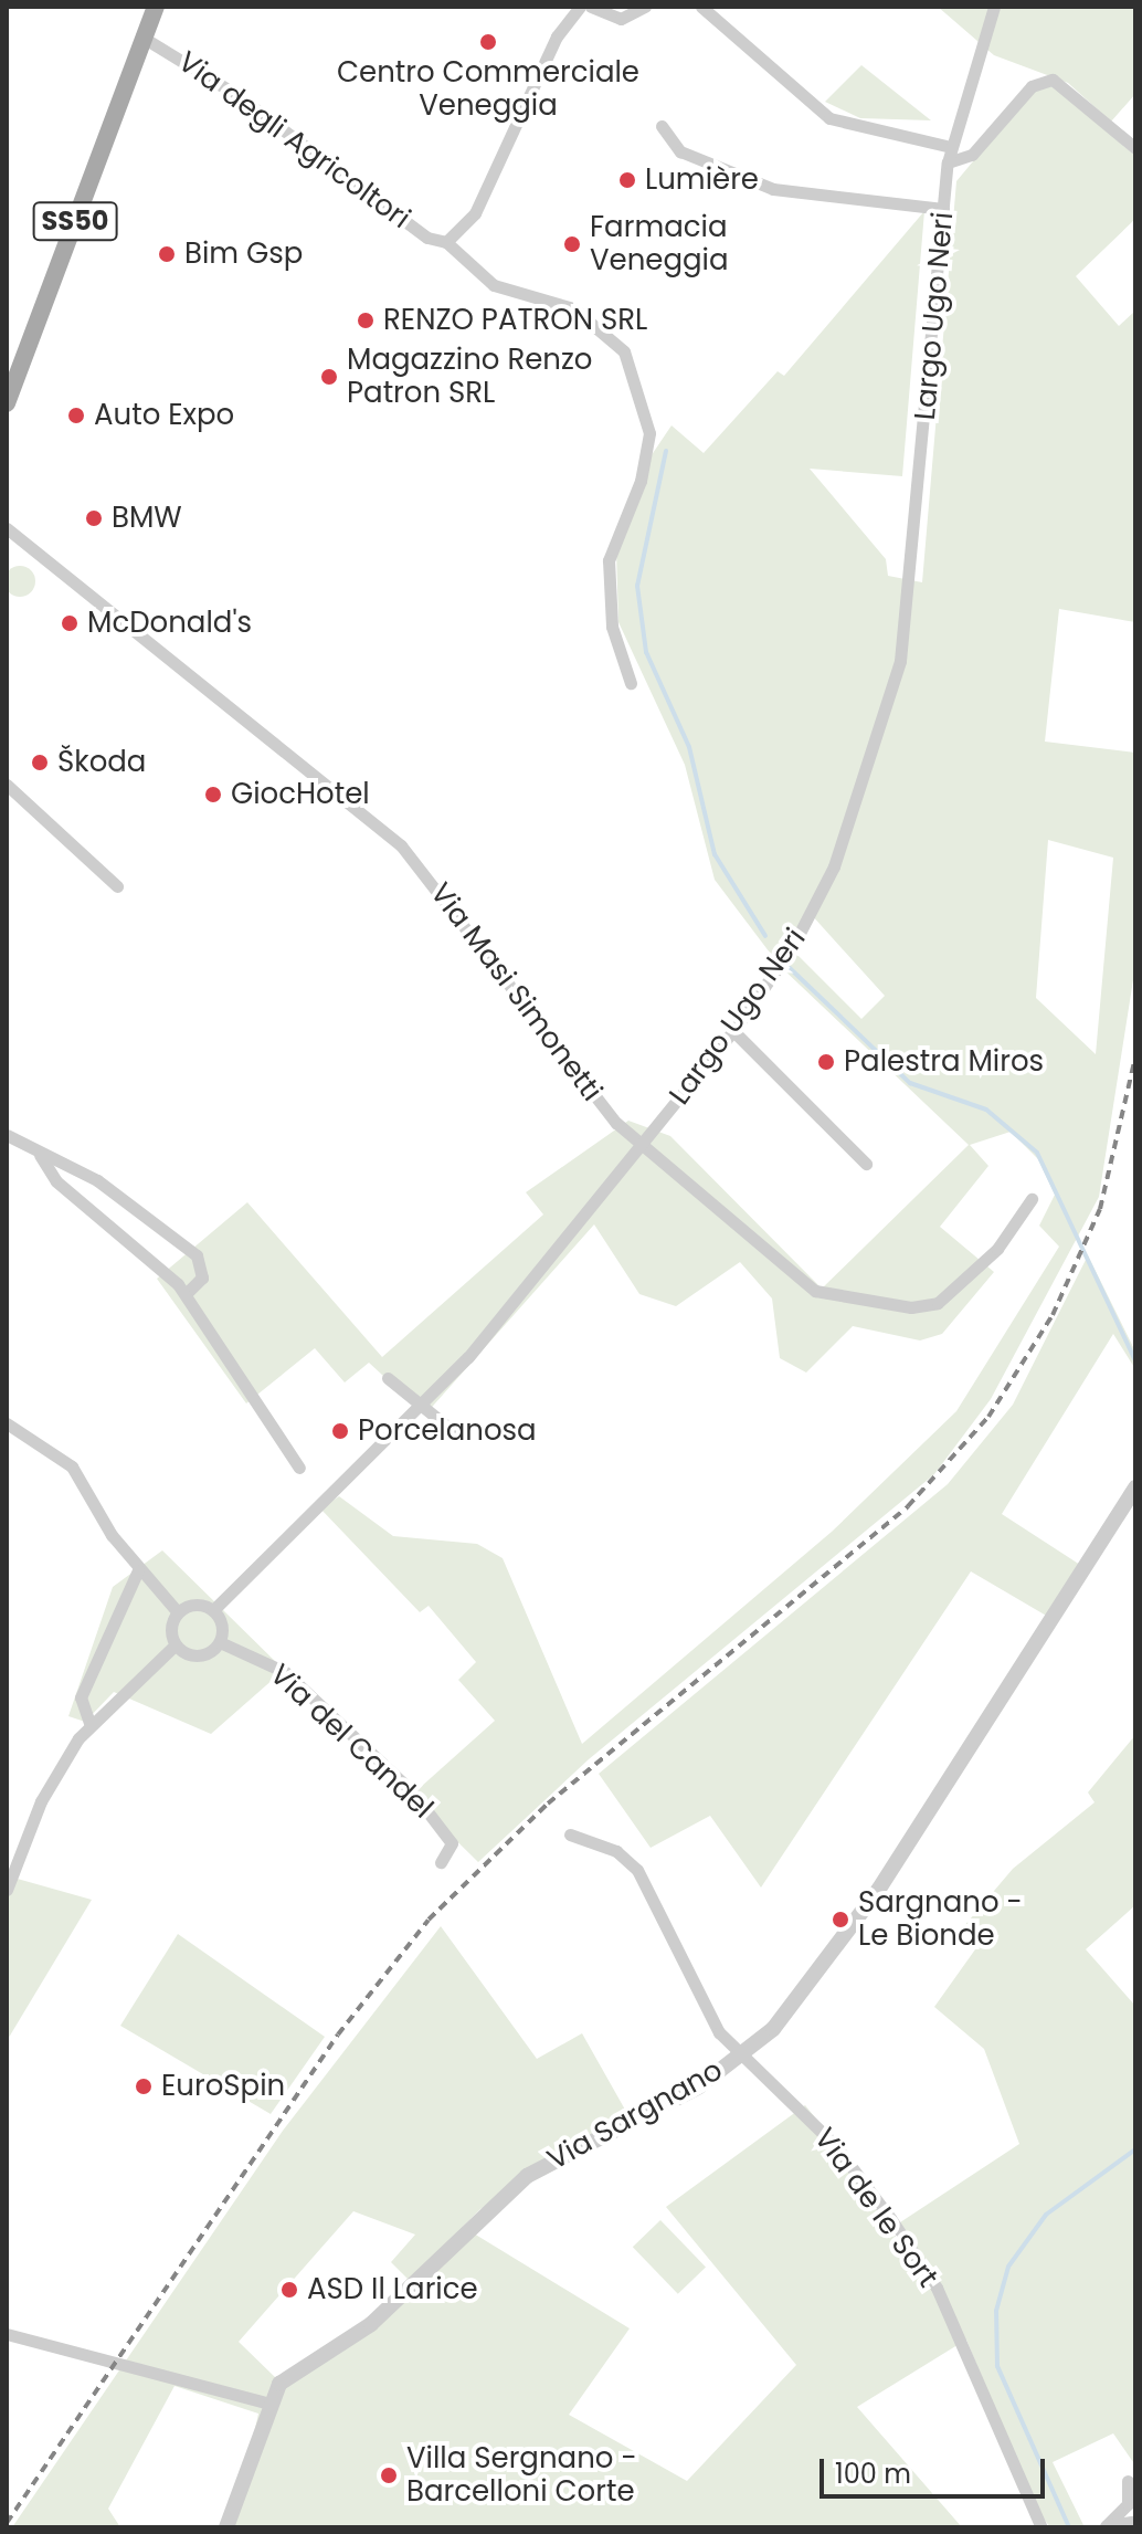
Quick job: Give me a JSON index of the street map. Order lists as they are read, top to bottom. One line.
{"streets":{"main road":["SS50"],"street":["Via degli Agricoltori","Largo Ugo Neri","Via Masi Simonetti","Via del Candel","Via Sargnano","Via de le Sort"]},"crossings":[["Via degli Agricoltori","SS50"],["Largo Ugo Neri","Via Masi Simonetti"],["Largo Ugo Neri","Via del Candel"],["Via Sargnano","Via de le Sort"]],"places":["Centro Commerciale Veneggia","Lumière","Farmacia Veneggia","Bim Gsp","RENZO PATRON SRL","Magazzino Renzo Patron SRL","Auto Expo","BMW","McDonald's","Škoda","GiocHotel","Palestra Miros","Porcelanosa","Sargnano - Le Bionde","EuroSpin","ASD Il Larice","Villa Sergnano - Barcelloni Corte"],"scale_bar":"100 m"}
